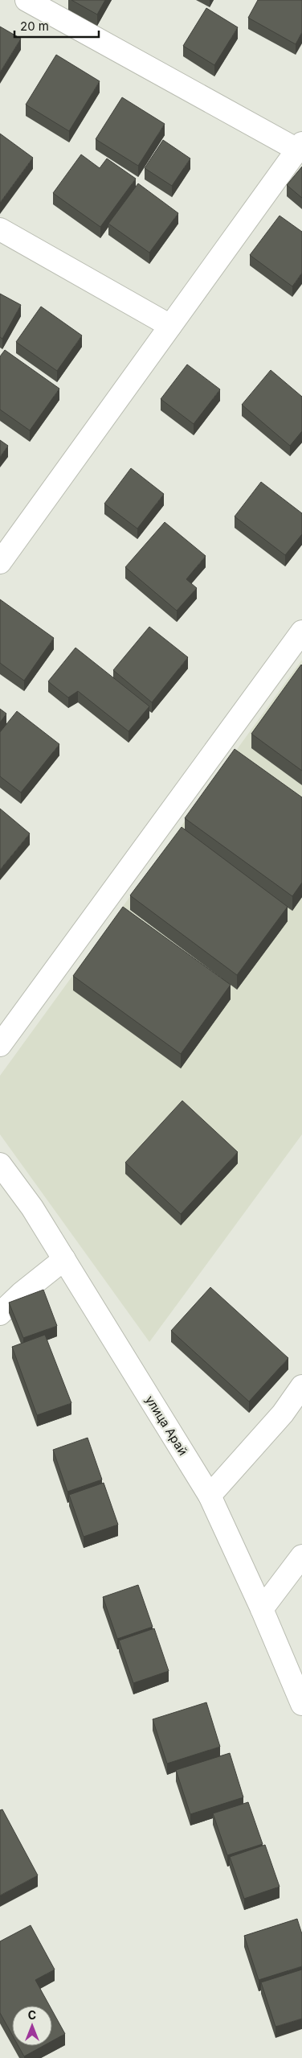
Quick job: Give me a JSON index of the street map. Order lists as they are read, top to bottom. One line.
{"streets":{"street":["улица Арай"]},"scale_bar":"20 m","north":"top"}
